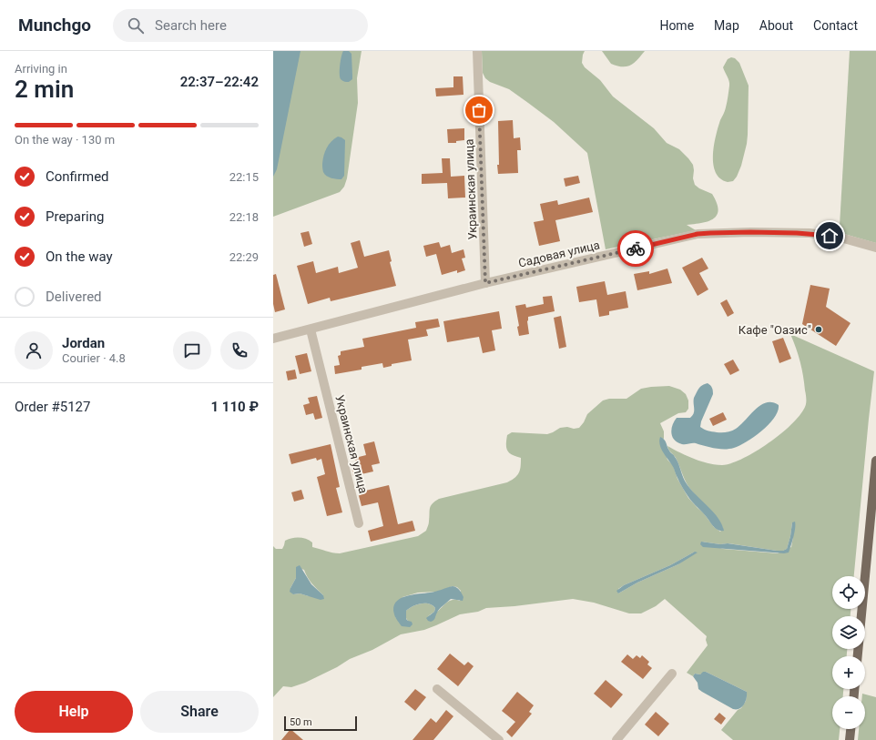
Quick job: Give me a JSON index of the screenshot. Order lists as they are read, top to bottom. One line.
{"streets":{"street":["Украинская улица","Садовая улица"]},"crossings":[["Украинская улица","Садовая улица"]],"places":["Кафе \"Оазис\""],"scale_bar":"50 m","page":{"header":"Munchgo","search":"Search here","nav":["Home","Map","About","Contact"],"heading":["2 min","Arriving in","22:37–22:42"],"panel":["Jordan","Courier · 4.8","Order #5127","1 110 ₽"],"bar":"On the way · 130 m","list":[["Confirmed","22:15"],["Preparing","22:18"],["On the way","22:29"],"Delivered"],"map_buttons":["+","−"],"buttons":["Help","Share"],"scale":"50 m"}}
